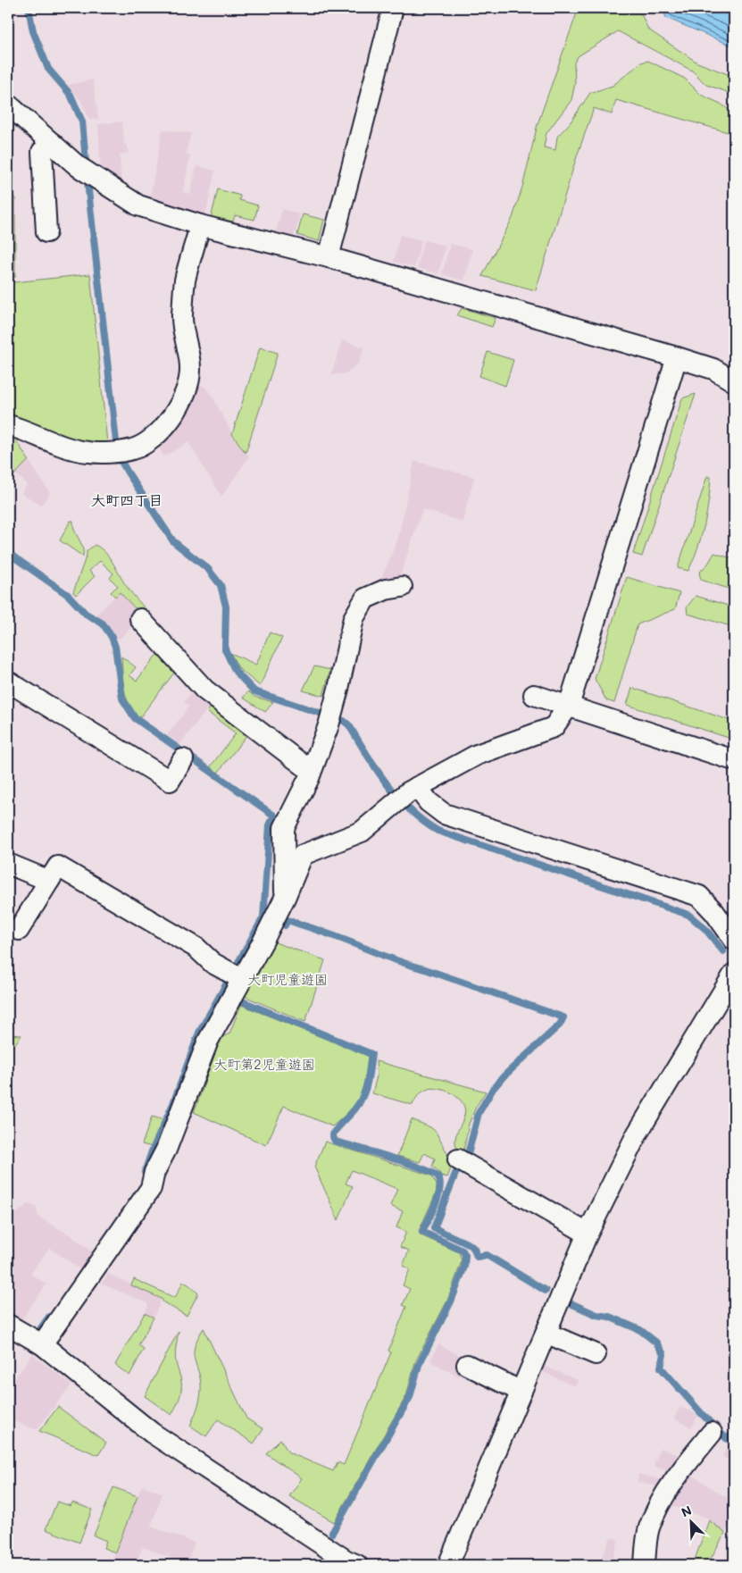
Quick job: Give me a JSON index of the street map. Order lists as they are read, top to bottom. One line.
{"districts":["大町四丁目"],"parks":["大町児童遊園","大町第2児童遊園"],"north":"top left"}
